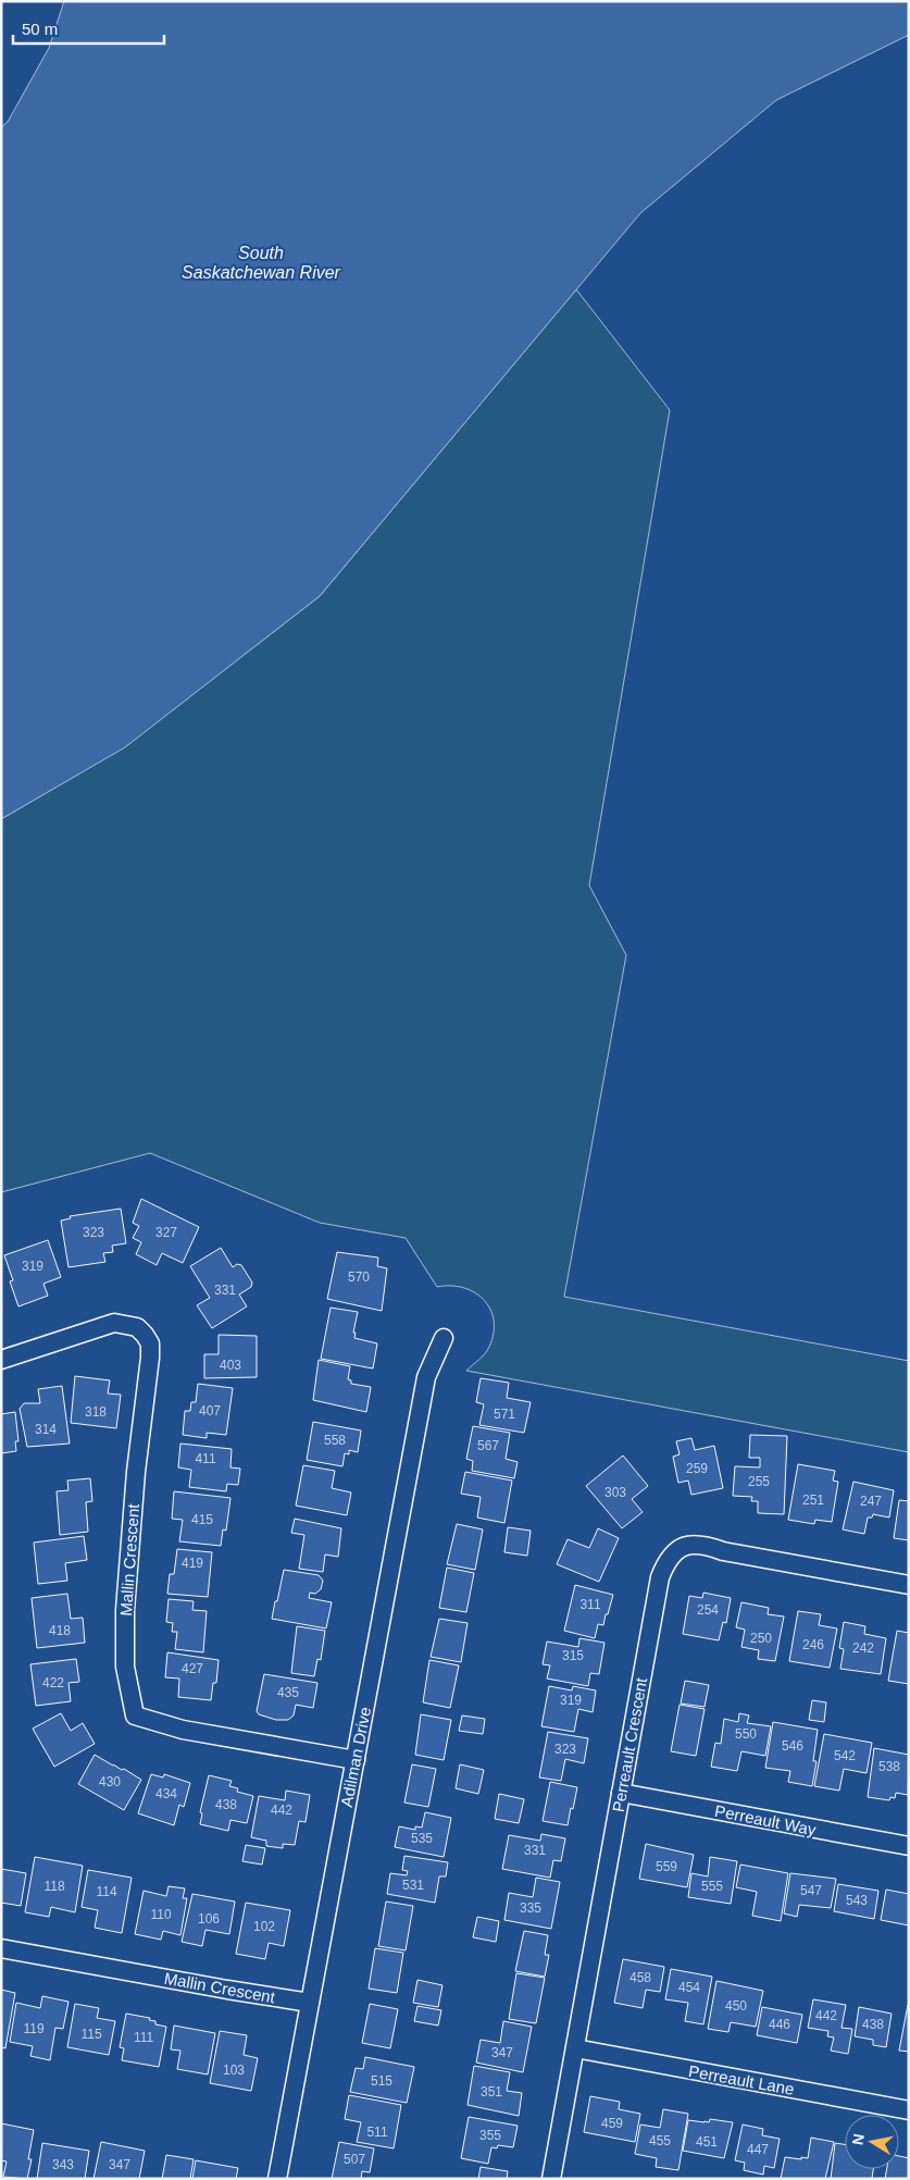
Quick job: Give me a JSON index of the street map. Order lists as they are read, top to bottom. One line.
{"streets":{"street":["Mallin Crescent","Perreault Crescent","Adilman Drive","Perreault Way","Perreault Lane"]},"crossings":[["Mallin Crescent","Adilman Drive"],["Perreault Crescent","Perreault Way"],["Perreault Crescent","Perreault Lane"]],"water":["South Saskatchewan River"],"house_numbers":["323","327","319","570","331","403","407","318","571","314","558","567","411","259","255","303","251","247","415","419","311","254","418","250","246","242","315","427","422","435","319","550","546","323","542","538","430","434","438","442","535","331","559","531","118","555","547","114","543","335","110","106","102","458","454","450","442","446","438","119","115","111","347","103","515","351","459","511","355","455","451","447","507","343","347"],"scale_bar":"50 m","north":"left"}
